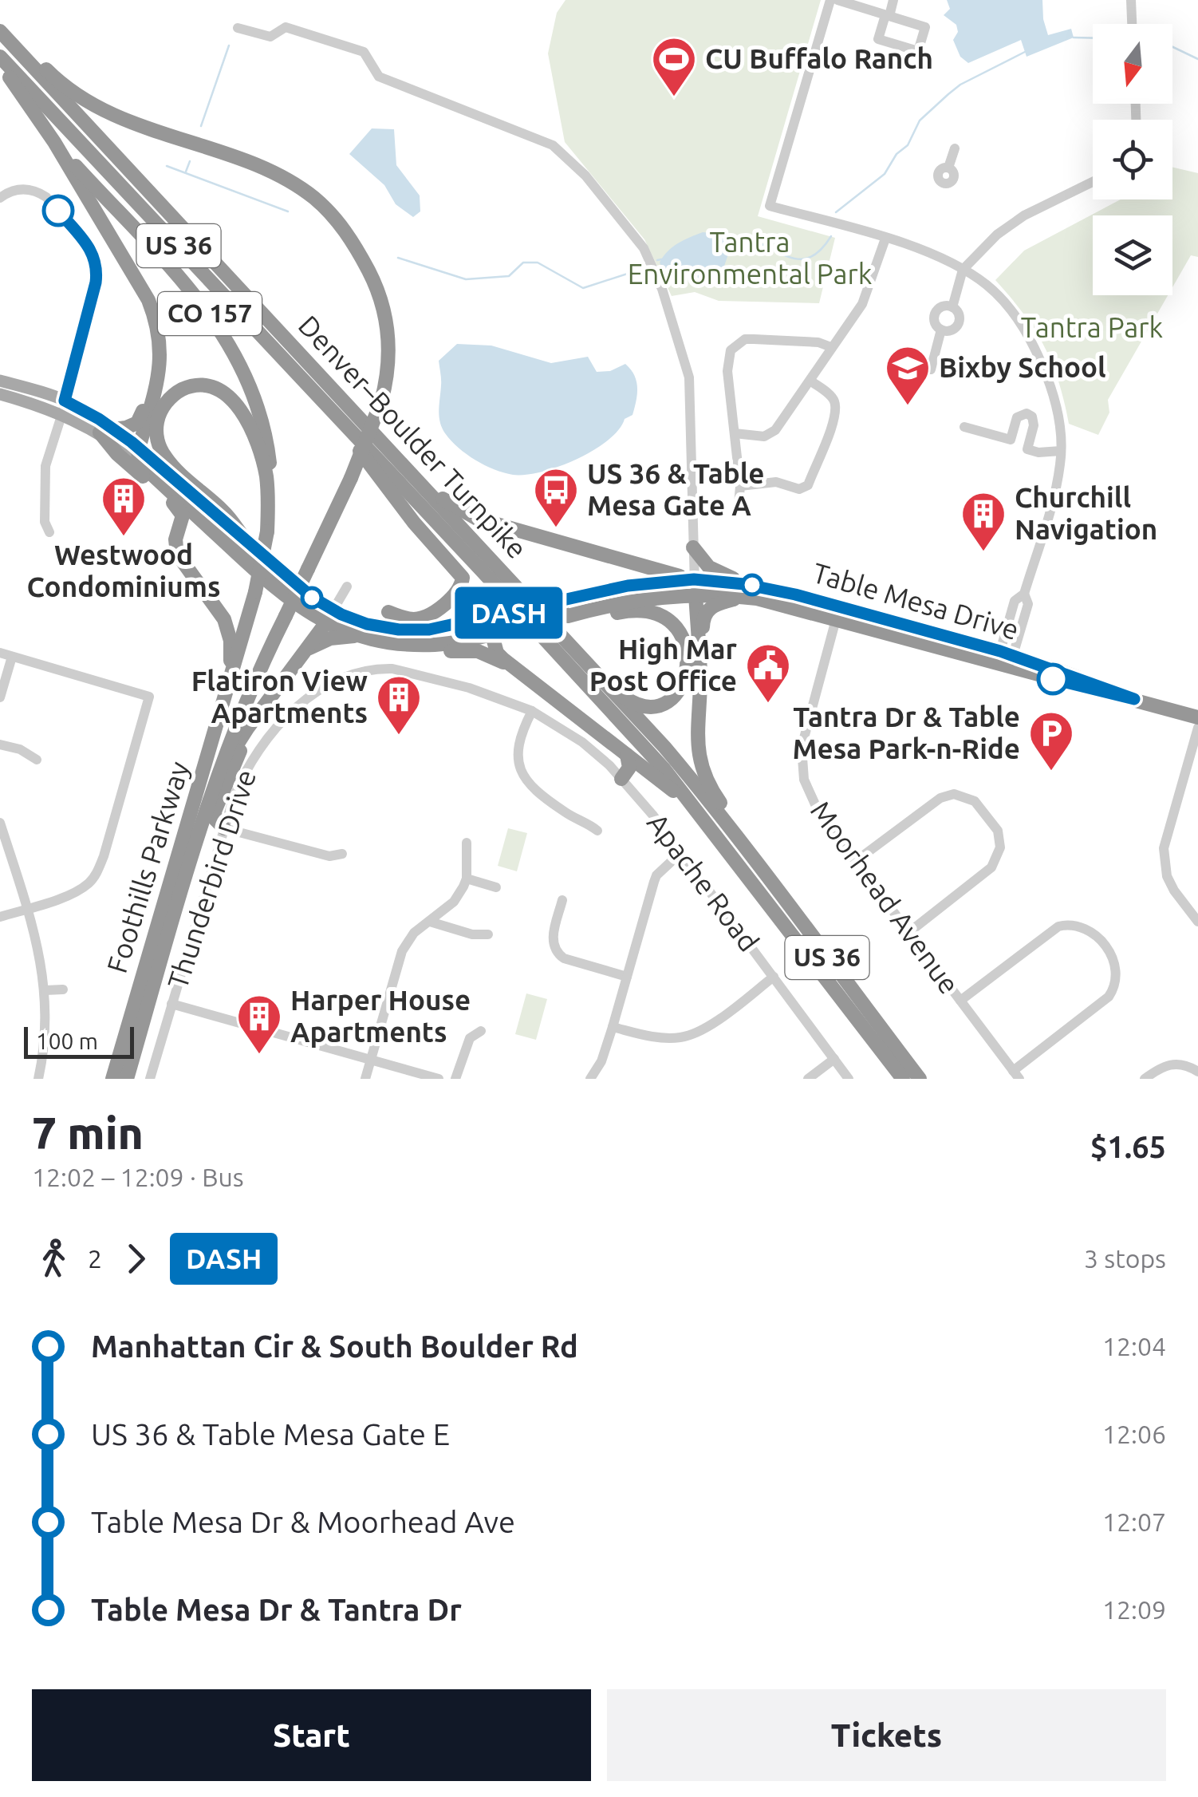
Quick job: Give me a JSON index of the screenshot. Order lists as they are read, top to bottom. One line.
{"streets":{"highway":["US 36","CO 157","Denver–Boulder Turnpike","Table Mesa Drive","Foothills Parkway"],"street":["Thunderbird Drive","Apache Road","Moorhead Avenue"]},"crossings":[["CO 157","Table Mesa Drive"],["CO 157","Foothills Parkway"],["Table Mesa Drive","Foothills Parkway"],["Table Mesa Drive","Moorhead Avenue"],["Thunderbird Drive","Apache Road"]],"parks":["Tantra Environmental Park","Tantra Park"],"places":{"sports":["CU Buffalo Ranch"],"school or university":["Bixby School"],"bus stop":["US 36 & Table Mesa Gate A"],"building":["Westwood Condominiums","Churchill Navigation","Flatiron View Apartments","Harper House Apartments"],"public building":["High Mar Post Office"],"parking":["Tantra Dr & Table Mesa Park-n-Ride"]},"lines":["bus line DASH"],"scale_bar":"100 m","north":"bottom","page":{"on_map":"DASH","scale":"100 m","heading":["7 min","12:02 – 12:09 · Bus","$1.65"],"legs":["2","DASH","3 stops"],"list":[{"name":"Manhattan Cir & South Boulder Rd","value":"12:04"},{"name":"US 36 & Table Mesa Gate E","value":"12:06"},{"name":"Table Mesa Dr & Moorhead Ave","value":"12:07"},{"name":"Table Mesa Dr & Tantra Dr","value":"12:09"}],"buttons":["Start","Tickets"]}}
